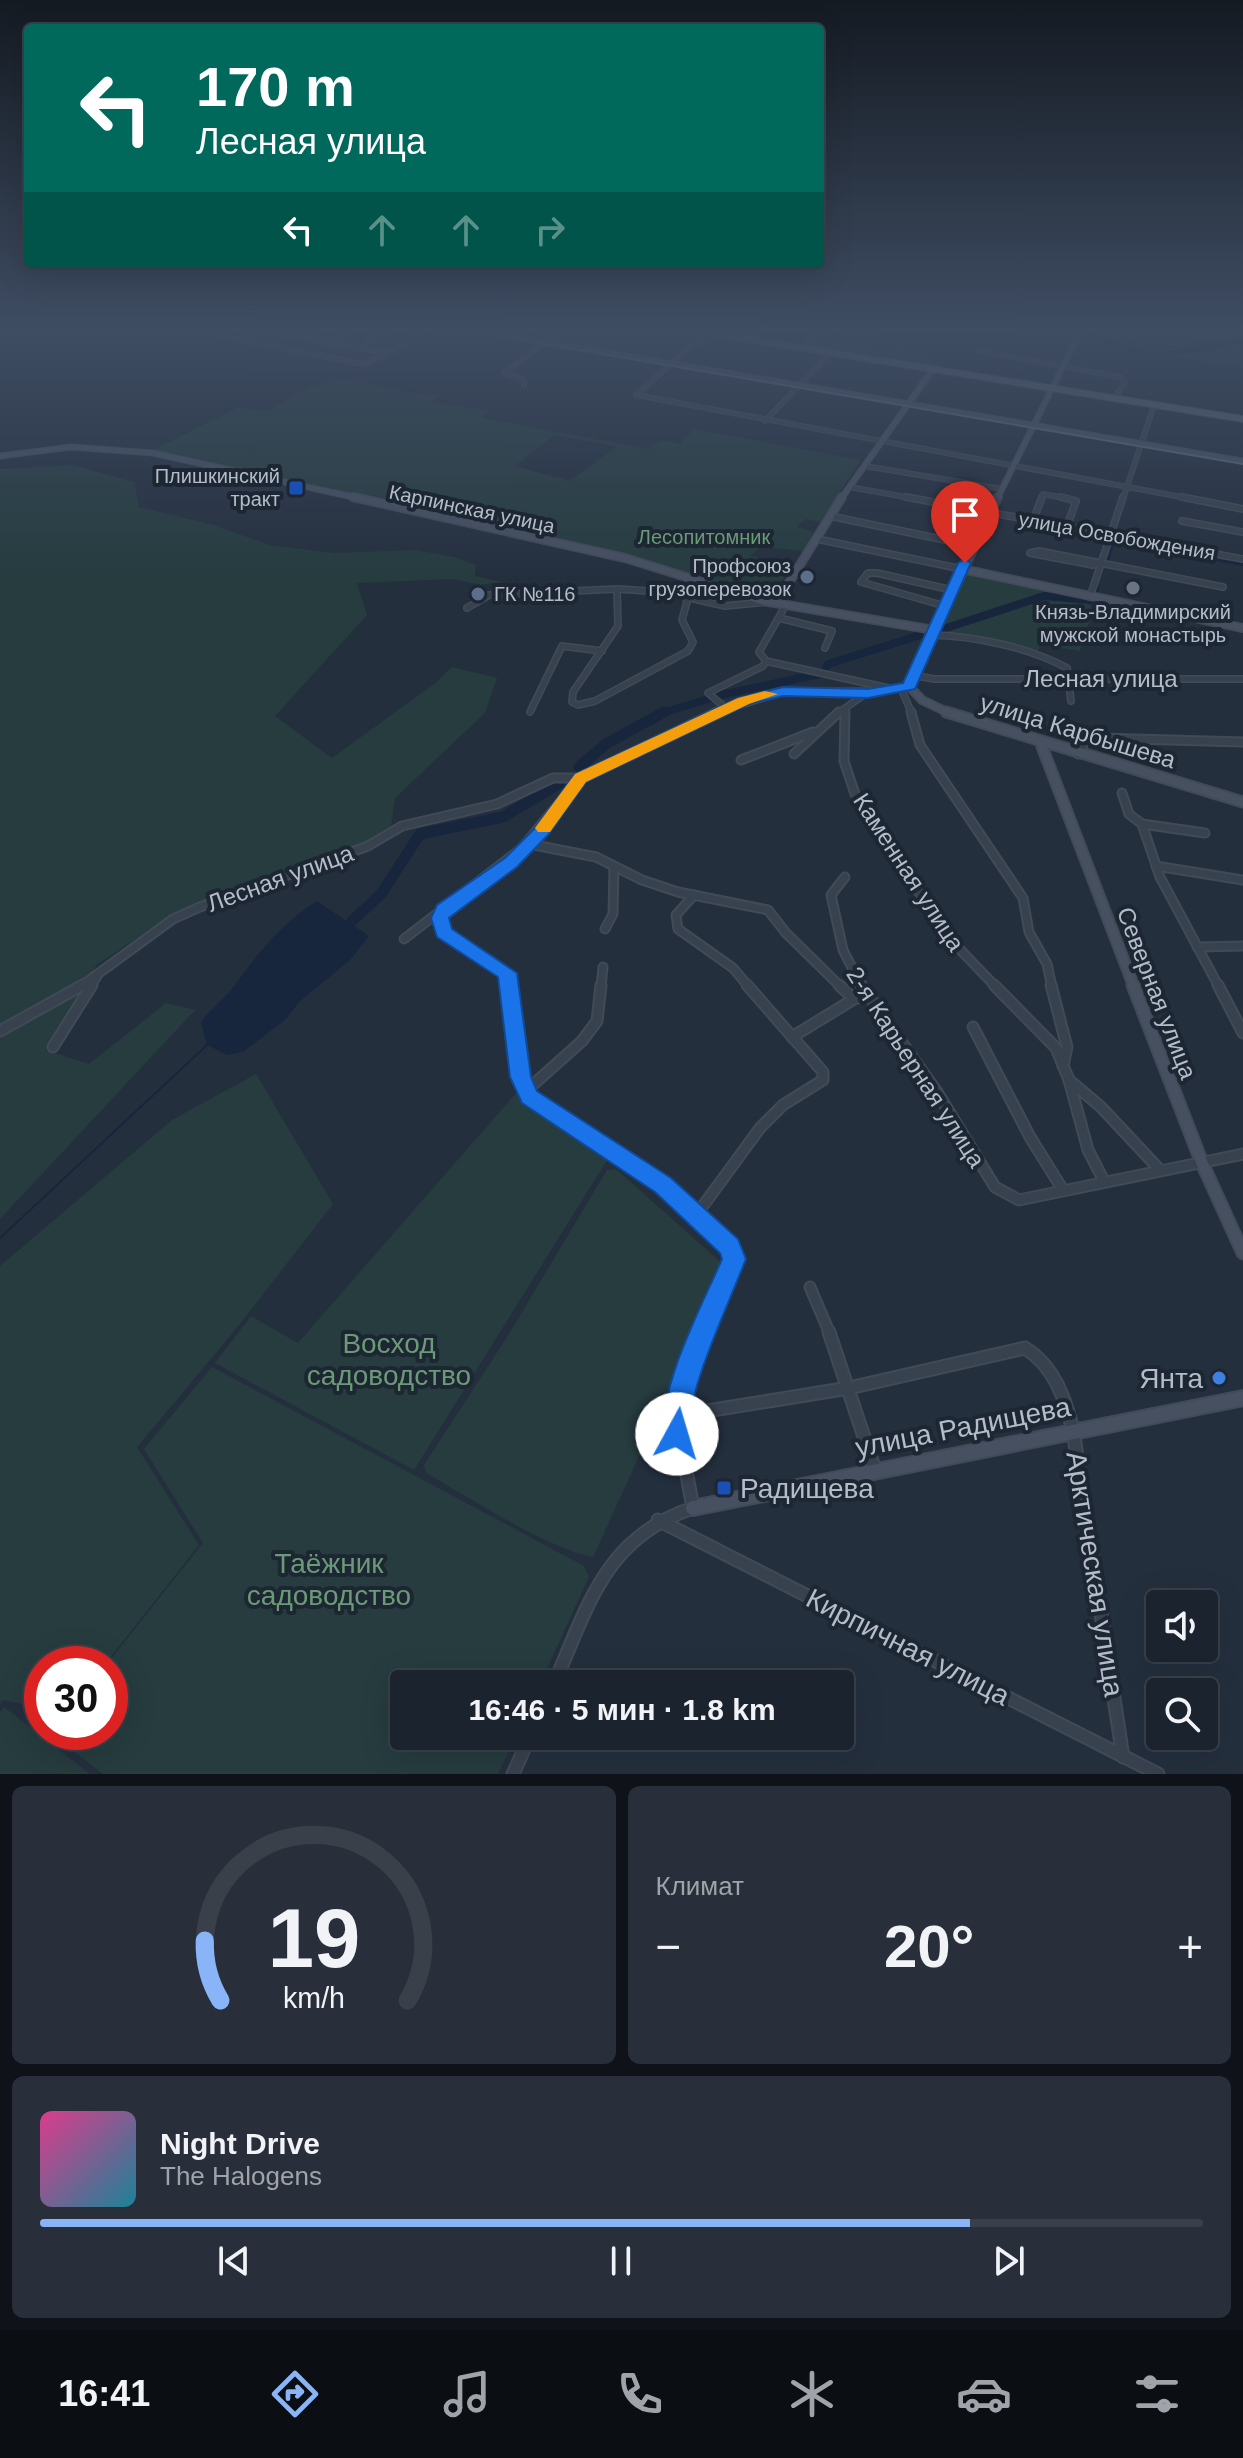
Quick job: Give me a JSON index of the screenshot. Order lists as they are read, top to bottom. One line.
{"streets":{"street":["Карпинская улица","улица Освобождения","Лесная улица","улица Карбышева","Каменная улица","Северная улица","2-я Карьерная улица","улица Радищева","Арктическая улица","Кирпичная улица"]},"crossings":[["Лесная улица","улица Карбышева"],["Лесная улица","2-я Карьерная улица"],["улица Карбышева","Северная улица"],["улица Радищева","Арктическая улица"],["Арктическая улица","Кирпичная улица"]],"parks":["Лесопитомник","Восход садоводство","Таёжник садоводство"],"places":{"transit":["Плишкинский тракт","Радищева"],"other":["Профсоюз грузоперевозок","Князь-Владимирский мужской монастырь","ГК №116","Янта"]},"page":{"turn":["170 m","Лесная улица"],"limit":"30","trip":"16:46 · 5 мин · 1.8 km","tile":"Климат","heat":["−","20°","+"],"song":["Night Drive","The Halogens"],"tabs":"16:41","gauge":["19","km/h"]}}
